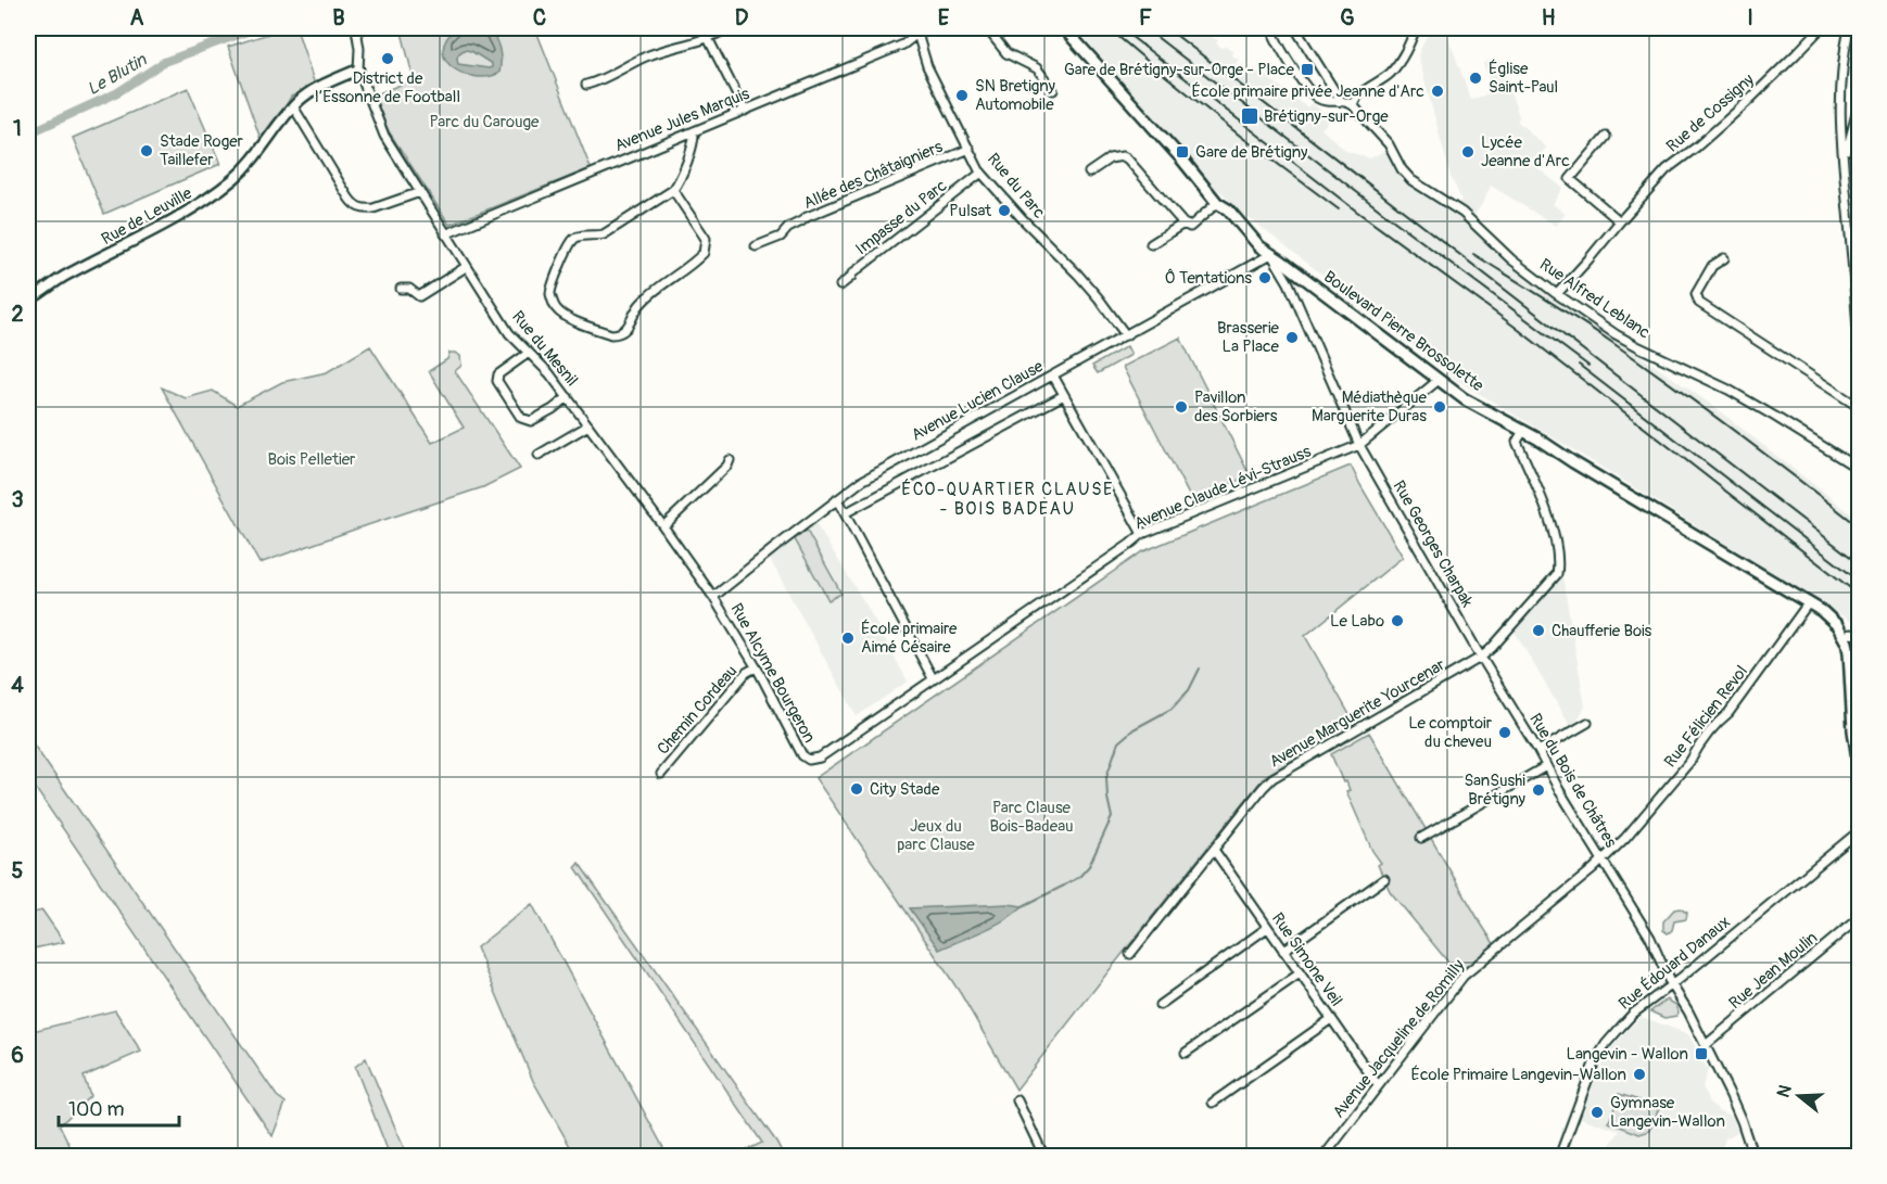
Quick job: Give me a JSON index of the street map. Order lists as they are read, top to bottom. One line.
{"streets":{"main road":["Boulevard Pierre Brossolette"],"street":["Rue de Cossigny","Avenue Jules Marquis","Allée des Châtaigniers","Rue du Parc","Rue de Leuville","Impasse du Parc","Rue Alfred Leblanc","Rue du Mesnil","Avenue Lucien Clause","Avenue Claude Lévi-Strauss","Rue Georges Charpak","Rue Alcyme Bourgeron","Chemin Cordeau","Avenue Marguerite Yourcenar","Rue Félicien Revol","Rue du Bois de Châtres","Rue Simone Veil","Rue Édouard Danaux","Rue Jean Moulin","Avenue Jacqueline de Romilly"]},"crossings":[["Rue de Cossigny","Rue Alfred Leblanc"],["Avenue Jules Marquis","Rue du Parc"],["Avenue Jules Marquis","Rue du Mesnil"],["Allée des Châtaigniers","Rue du Parc"],["Rue du Parc","Impasse du Parc"],["Rue du Parc","Avenue Lucien Clause"],["Rue de Leuville","Rue du Mesnil"],["Boulevard Pierre Brossolette","Avenue Lucien Clause"],["Boulevard Pierre Brossolette","Avenue Claude Lévi-Strauss"],["Boulevard Pierre Brossolette","Rue Georges Charpak"],["Boulevard Pierre Brossolette","Rue Félicien Revol"],["Rue du Mesnil","Avenue Lucien Clause"],["Rue du Mesnil","Rue Alcyme Bourgeron"],["Avenue Lucien Clause","Rue Georges Charpak"],["Avenue Lucien Clause","Rue Alcyme Bourgeron"],["Avenue Claude Lévi-Strauss","Rue Georges Charpak"],["Avenue Claude Lévi-Strauss","Rue Alcyme Bourgeron"],["Rue Georges Charpak","Avenue Marguerite Yourcenar"],["Rue Georges Charpak","Rue du Bois de Châtres"],["Rue Alcyme Bourgeron","Chemin Cordeau"],["Avenue Marguerite Yourcenar","Rue du Bois de Châtres"],["Avenue Marguerite Yourcenar","Rue Simone Veil"],["Rue Félicien Revol","Avenue Jacqueline de Romilly"],["Rue du Bois de Châtres","Rue Édouard Danaux"],["Rue du Bois de Châtres","Rue Jean Moulin"],["Rue du Bois de Châtres","Avenue Jacqueline de Romilly"],["Rue Simone Veil","Avenue Jacqueline de Romilly"]],"districts":["ÉCO-QUARTIER CLAUSE - BOIS BADEAU"],"water":["Le Blutin"],"parks":["Parc du Carouge","Bois Pelletier","Parc Clause Bois-Badeau","Jeux du parc Clause"],"places":{"other":["District de l’Essonne de Football","Église Saint-Paul","École primaire privée Jeanne d'Arc","SN Bretigny Automobile","Stade Roger Taillefer","Lycée Jeanne d'Arc","Pulsat","Ô Tentations","Brasserie La Place","Pavillon des Sorbiers","Médiathèque Marguerite Duras","Le Labo","Chaufferie Bois","École primaire Aimé Césaire","Le comptoir du cheveu","City Stade","SanSushi Brétigny","École Primaire Langevin-Wallon","Gymnase Langevin-Wallon"],"transit":["Gare de Brétigny-sur-Orge - Place","Brétigny-sur-Orge","Gare de Brétigny","Langevin - Wallon"]},"scale_bar":"100 m","north":"left","grid":{"columns":["A","B","C","D","E","F","G","H","I"],"rows":["1","2","3","4","5","6"]}}
